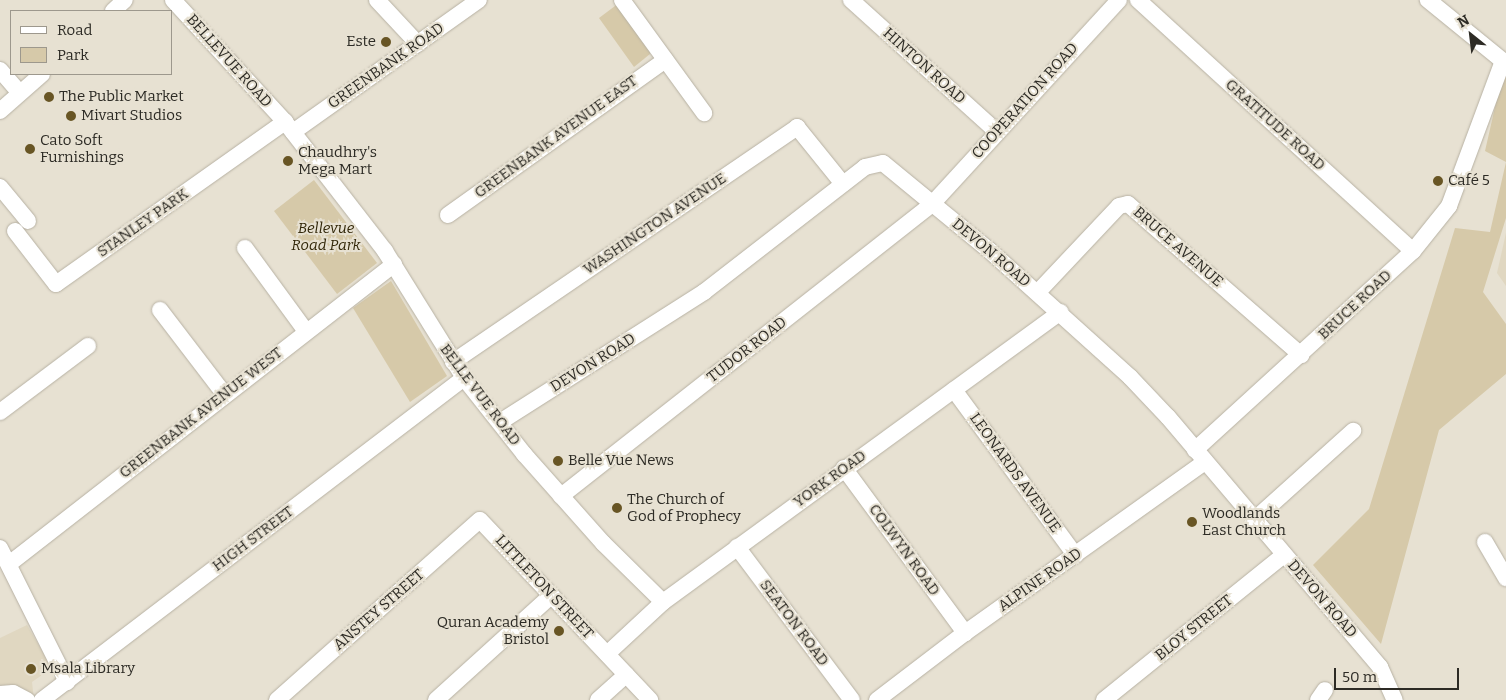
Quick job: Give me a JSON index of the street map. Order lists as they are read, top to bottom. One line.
{"streets":{"street":["BELLEVUE ROAD","GREENBANK ROAD","HINTON ROAD","COOPERATION ROAD","GRATITUDE ROAD","GREENBANK AVENUE EAST","STANLEY PARK","WASHINGTON AVENUE","BRUCE AVENUE","DEVON ROAD","BRUCE ROAD","TUDOR ROAD","BELLE VUE ROAD","GREENBANK AVENUE WEST","LEONARDS AVENUE","YORK ROAD","HIGH STREET","COLWYN ROAD","ALPINE ROAD","LITTLETON STREET","ANSTEY STREET","SEATON ROAD","BLOY STREET"]},"crossings":[["BELLEVUE ROAD","GREENBANK ROAD"],["BELLEVUE ROAD","STANLEY PARK"],["BELLEVUE ROAD","BELLE VUE ROAD"],["GREENBANK ROAD","STANLEY PARK"],["GREENBANK ROAD","BELLE VUE ROAD"],["HINTON ROAD","COOPERATION ROAD"],["COOPERATION ROAD","DEVON ROAD"],["COOPERATION ROAD","TUDOR ROAD"],["GRATITUDE ROAD","BRUCE ROAD"],["STANLEY PARK","BELLE VUE ROAD"],["WASHINGTON AVENUE","DEVON ROAD"],["WASHINGTON AVENUE","BELLE VUE ROAD"],["BRUCE AVENUE","DEVON ROAD"],["BRUCE AVENUE","BRUCE ROAD"],["DEVON ROAD","BRUCE ROAD"],["DEVON ROAD","TUDOR ROAD"],["DEVON ROAD","BELLE VUE ROAD"],["DEVON ROAD","YORK ROAD"],["DEVON ROAD","ALPINE ROAD"],["DEVON ROAD","BLOY STREET"],["BRUCE ROAD","ALPINE ROAD"],["TUDOR ROAD","BELLE VUE ROAD"],["BELLE VUE ROAD","GREENBANK AVENUE WEST"],["BELLE VUE ROAD","YORK ROAD"],["BELLE VUE ROAD","HIGH STREET"],["LEONARDS AVENUE","YORK ROAD"],["LEONARDS AVENUE","ALPINE ROAD"],["YORK ROAD","COLWYN ROAD"],["YORK ROAD","LITTLETON STREET"],["YORK ROAD","SEATON ROAD"],["COLWYN ROAD","ALPINE ROAD"],["LITTLETON STREET","ANSTEY STREET"]],"parks":["Bellevue Road Park"],"places":["Este","The Public Market","Mivart Studios","Cato Soft Furnishings","Chaudhry's Mega Mart","Café 5","Belle Vue News","The Church of God of Prophecy","Woodlands East Church","Quran Academy Bristol","Msala Library"],"legend":["Road","Park"],"scale_bar":"50 m","north":"top left"}
